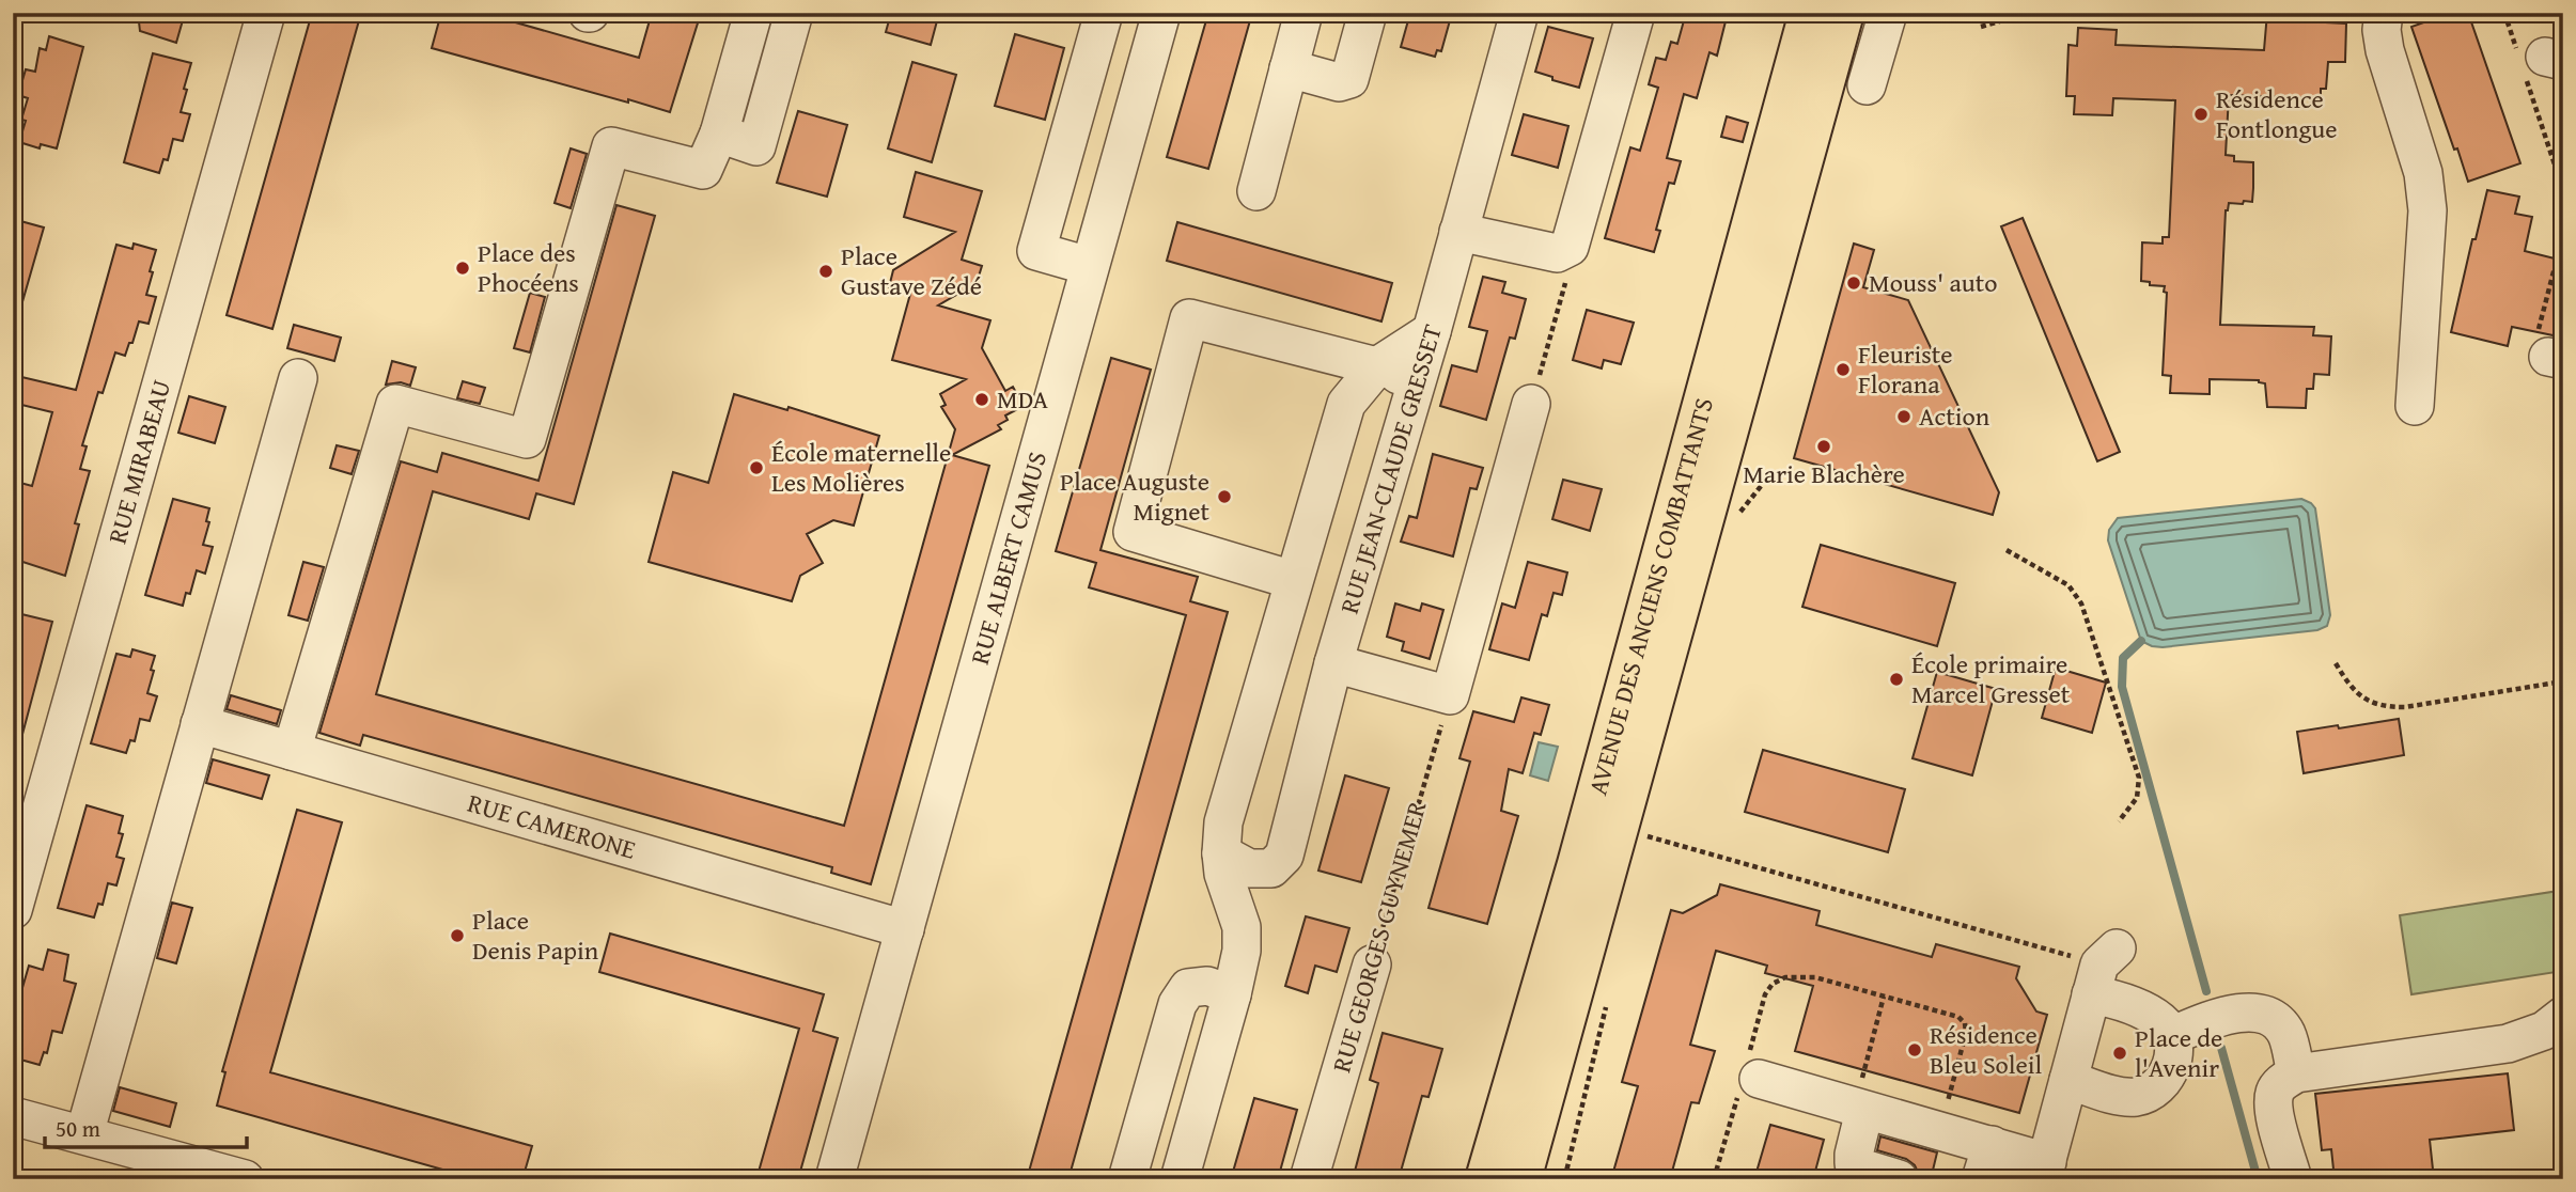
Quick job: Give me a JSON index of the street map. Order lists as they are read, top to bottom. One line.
{"streets":{"main road":["AVENUE DES ANCIENS COMBATTANTS"],"street":["RUE MIRABEAU","RUE JEAN-CLAUDE GRESSET","RUE ALBERT CAMUS","RUE CAMERONE","RUE GEORGES GUYNEMER"]},"crossings":[["RUE ALBERT CAMUS","RUE CAMERONE"]],"places":["Résidence Fontlongue","Place des Phocéens","Place Gustave Zédé","Mouss' auto","Fleuriste Florana","MDA","Action","Marie Blachère","École maternelle Les Molières","Place Auguste Mignet","École primaire Marcel Gresset","Place Denis Papin","Résidence Bleu Soleil","Place de l'Avenir"],"scale_bar":"50 m"}
